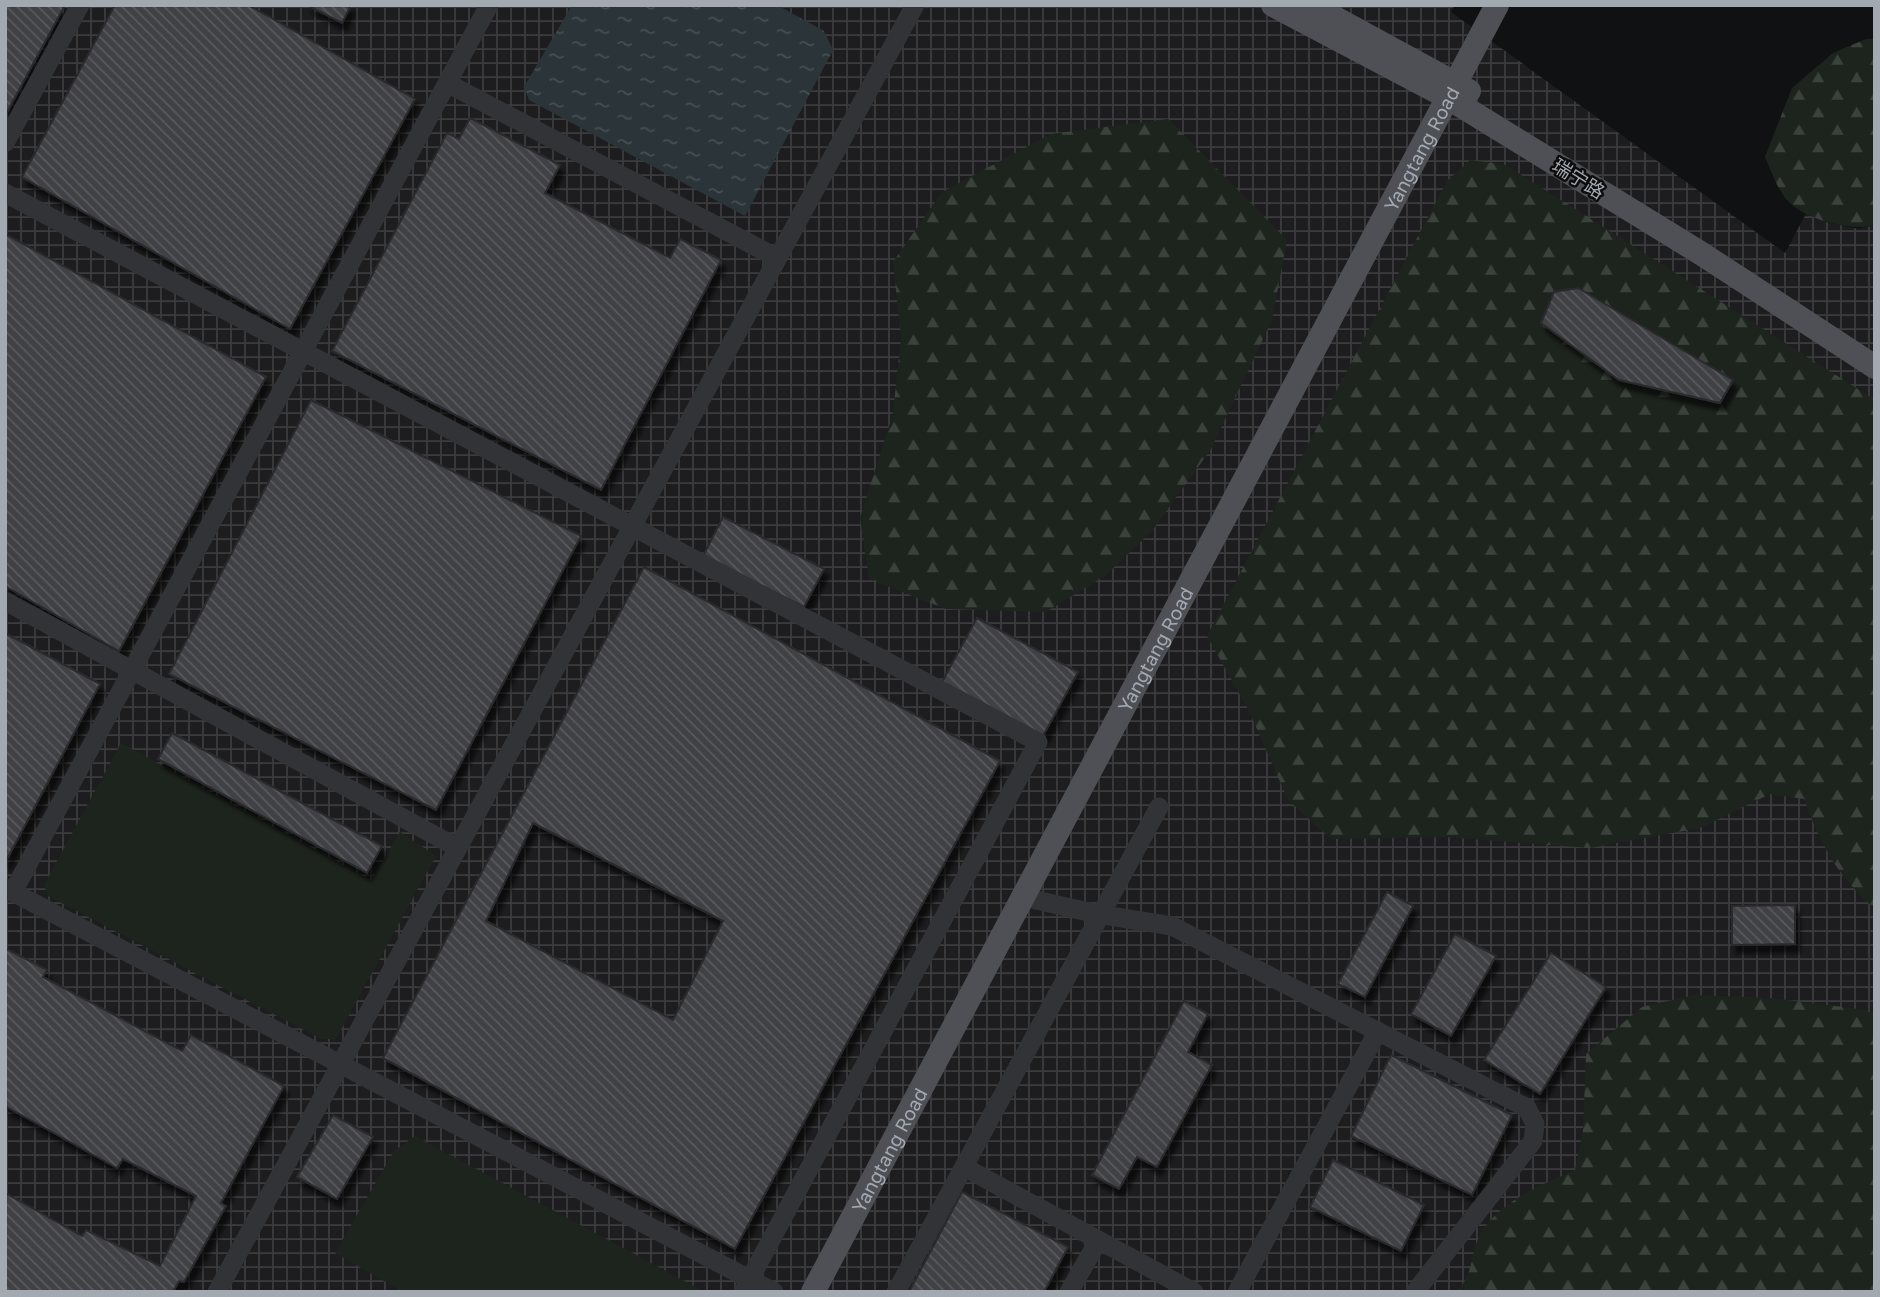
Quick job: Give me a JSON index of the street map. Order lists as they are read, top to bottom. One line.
{"streets":{"main road":["Yangtang Road","瑞宁路"]},"crossings":[["Yangtang Road","瑞宁路"]]}
